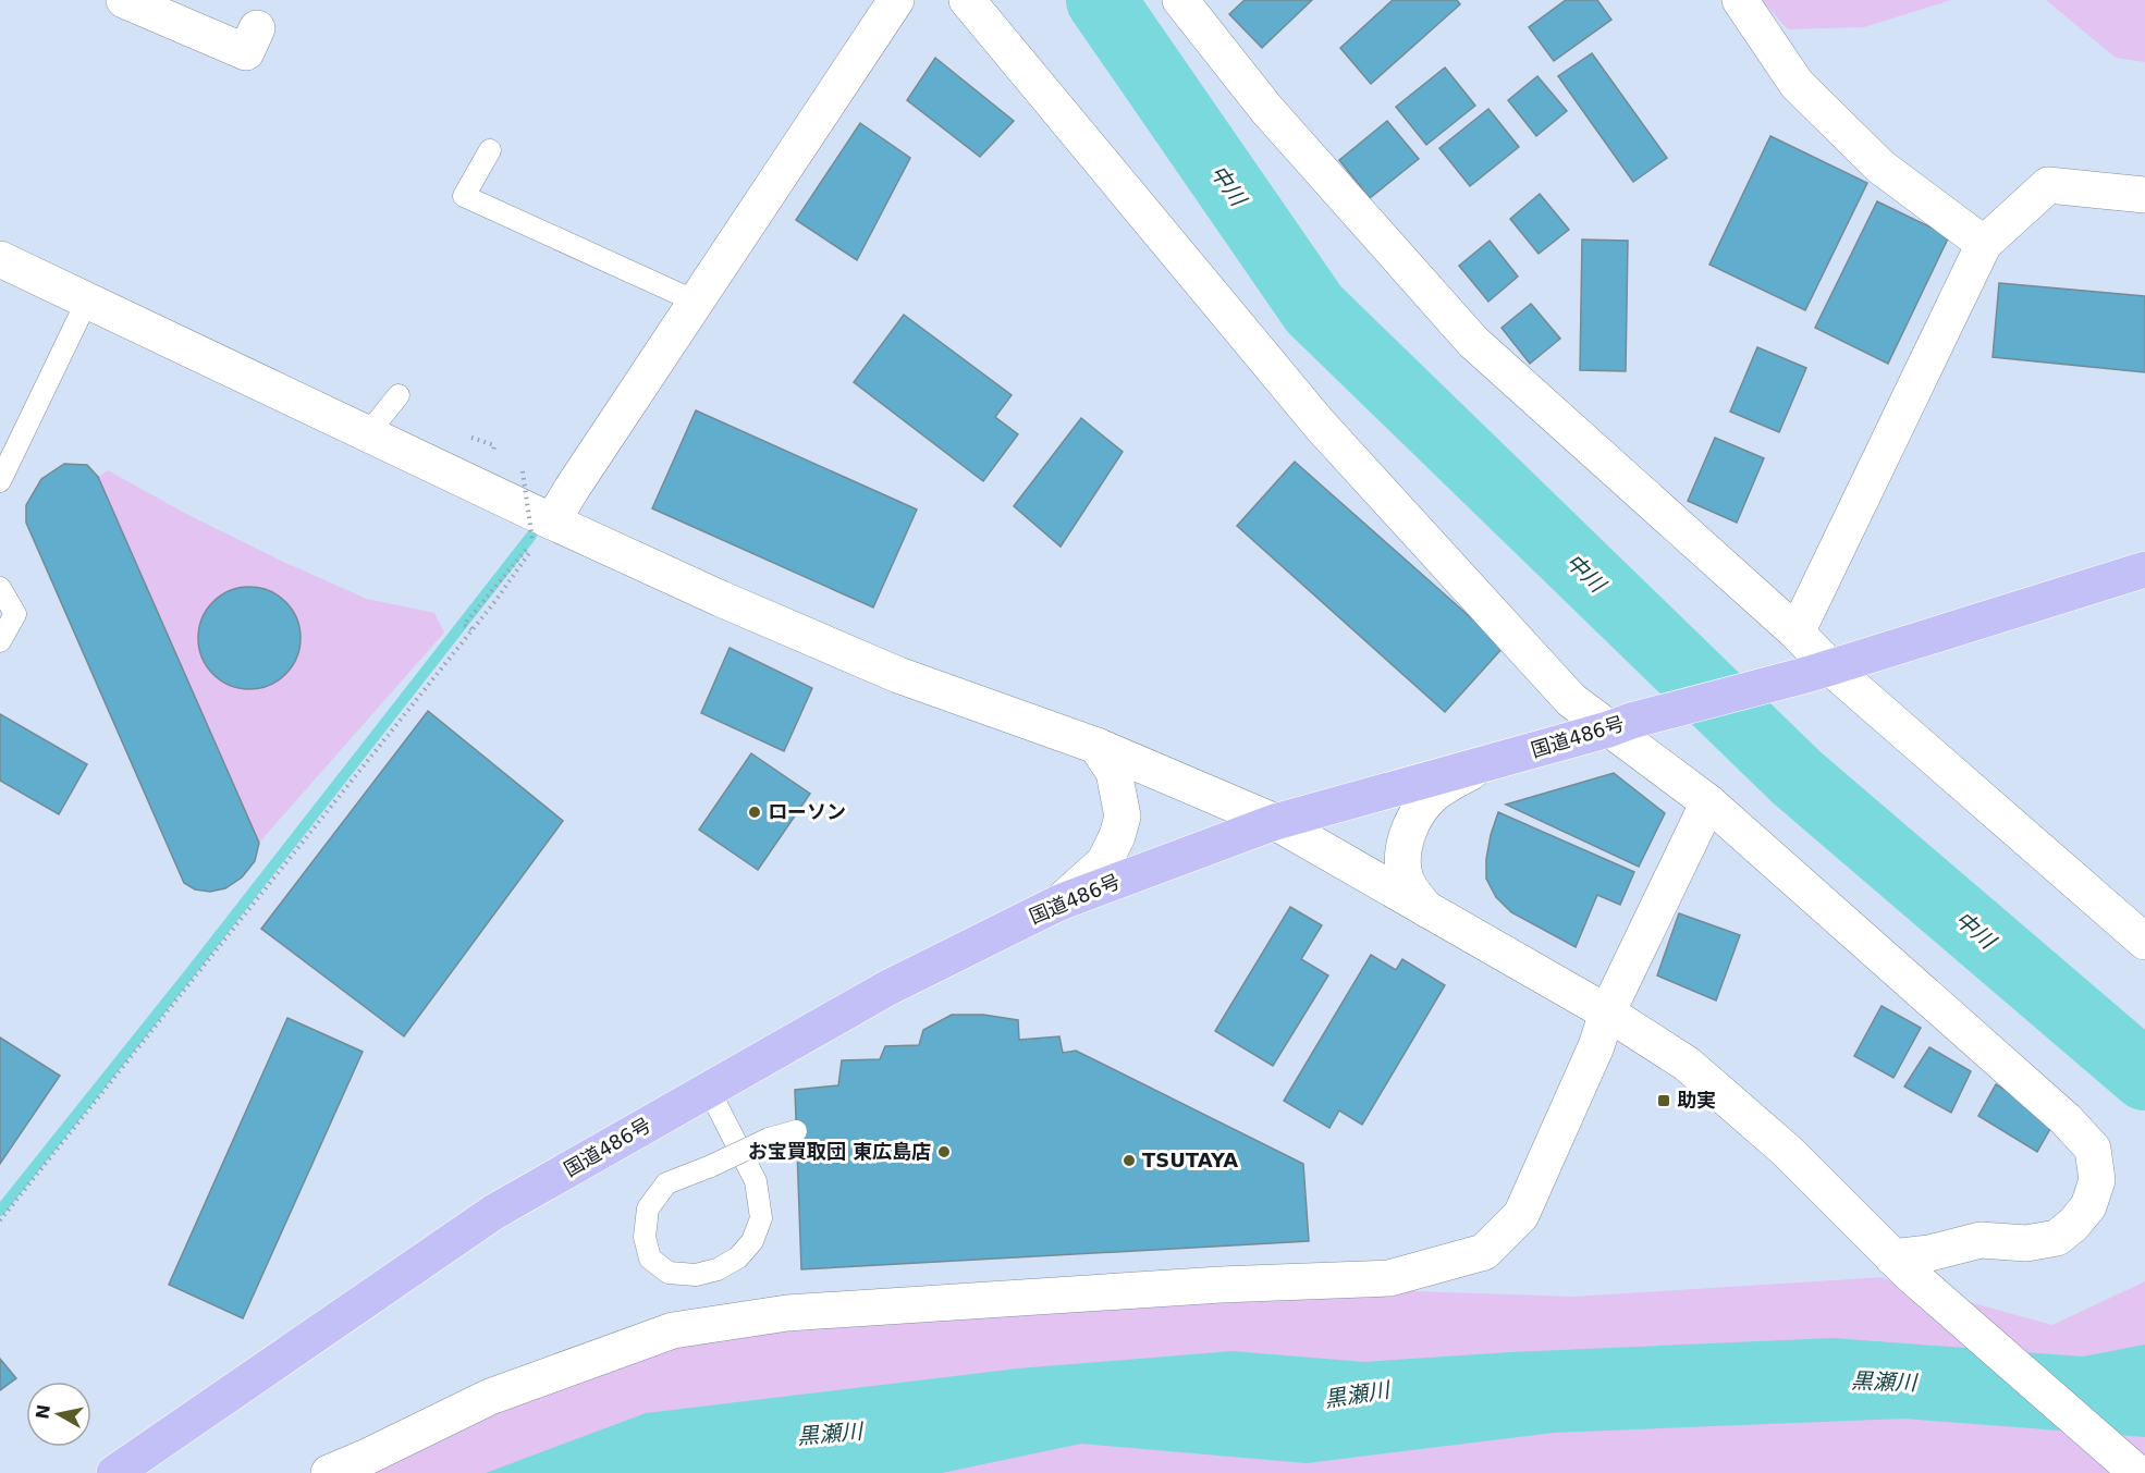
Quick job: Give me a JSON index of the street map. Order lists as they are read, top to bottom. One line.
{"streets":{"highway":["国道486号"]},"water":["中川","黒瀬川"],"places":{"other":["ローソン","お宝買取団 東広島店","TSUTAYA"],"transit":["助実"]},"north":"left"}
